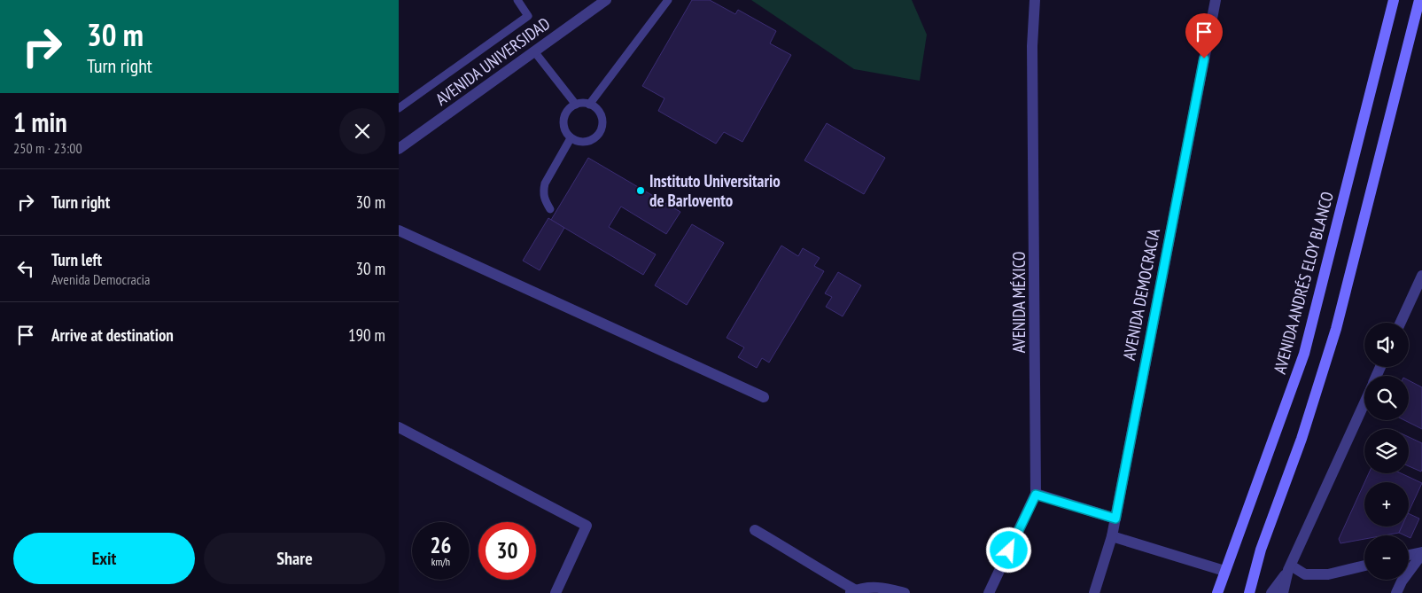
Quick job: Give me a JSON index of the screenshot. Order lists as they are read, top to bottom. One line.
{"streets":{"main road":["AVENIDA ANDRÉS ELOY BLANCO"],"street":["AVENIDA UNIVERSIDAD","AVENIDA DEMOCRACIA","AVENIDA MÉXICO"]},"places":["Instituto Universitario de Barlovento"],"page":{"turn":["30 m","Turn right"],"heading":["1 min","250 m · 23:00"],"list":[{"name":"Turn right","value":"30 m"},{"name":"Turn left","note":"Avenida Democracia","value":"30 m"},{"name":"Arrive at destination","value":"190 m"}],"map_buttons":["+","−"],"speed":"26 km/h","limit":"30","buttons":["Exit","Share"]}}
